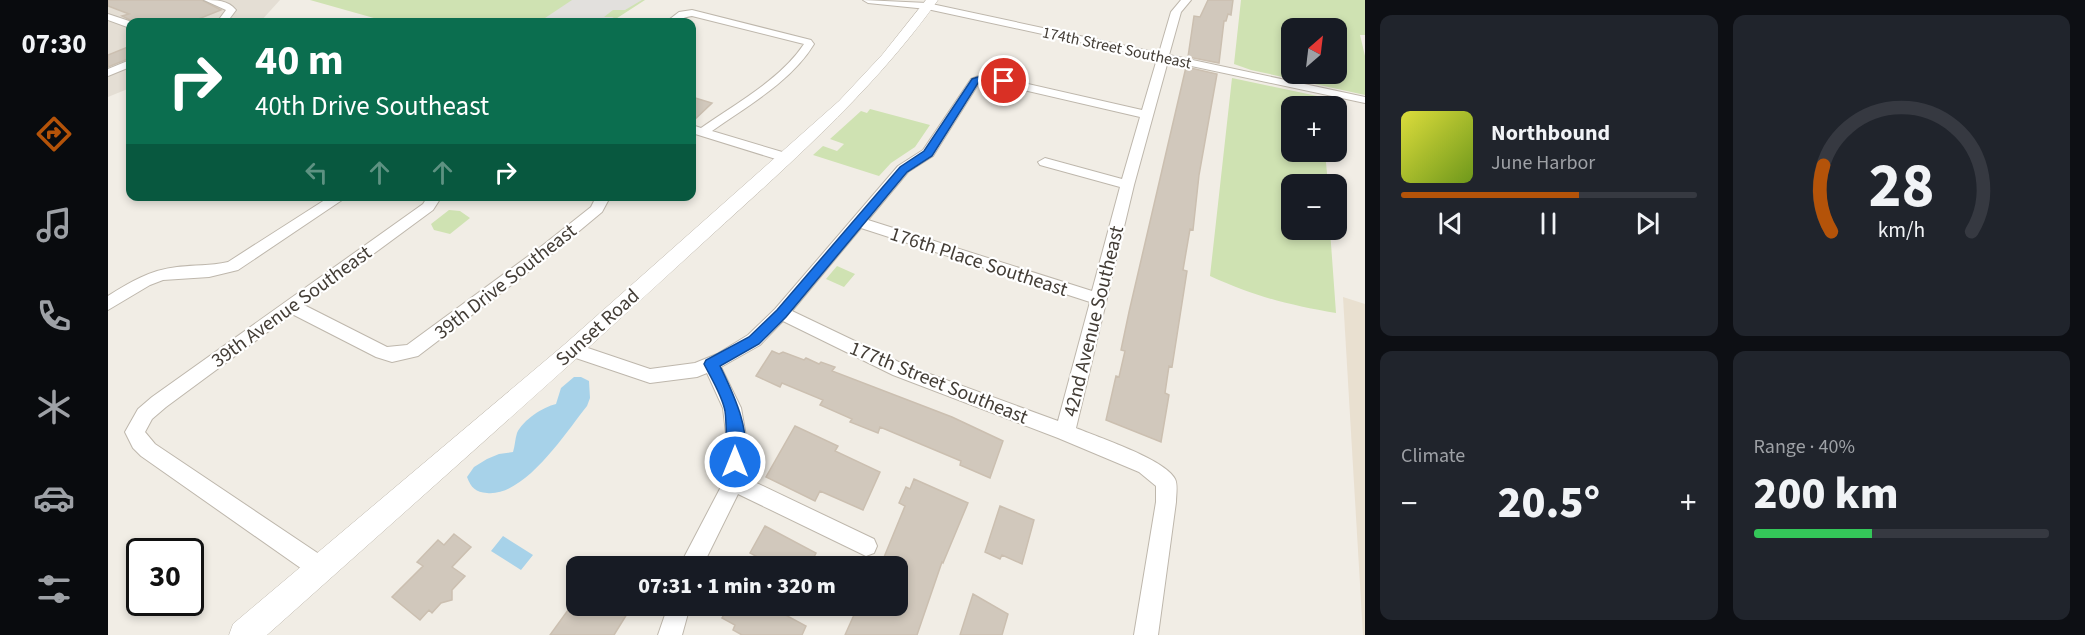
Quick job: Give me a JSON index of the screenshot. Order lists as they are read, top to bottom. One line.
{"streets":{"street":["174th Street Southeast","176th Place Southeast","39th Drive Southeast","39th Avenue Southeast","42nd Avenue Southeast","Sunset Road","177th Street Southeast"]},"crossings":[["174th Street Southeast","42nd Avenue Southeast"],["174th Street Southeast","Sunset Road"],["176th Place Southeast","42nd Avenue Southeast"],["39th Drive Southeast","39th Avenue Southeast"],["39th Avenue Southeast","Sunset Road"],["42nd Avenue Southeast","177th Street Southeast"]],"north":"top right","page":{"tabs":"07:30","map_buttons":["+","−"],"turn":["40 m","40th Drive Southeast"],"song":["Northbound","June Harbor"],"tile":["Climate",["Range · 40%","200 km"]],"heat":["−","20.5°","+"],"limit":"30","trip":"07:31 · 1 min · 320 m","gauge":["28","km/h"]}}
